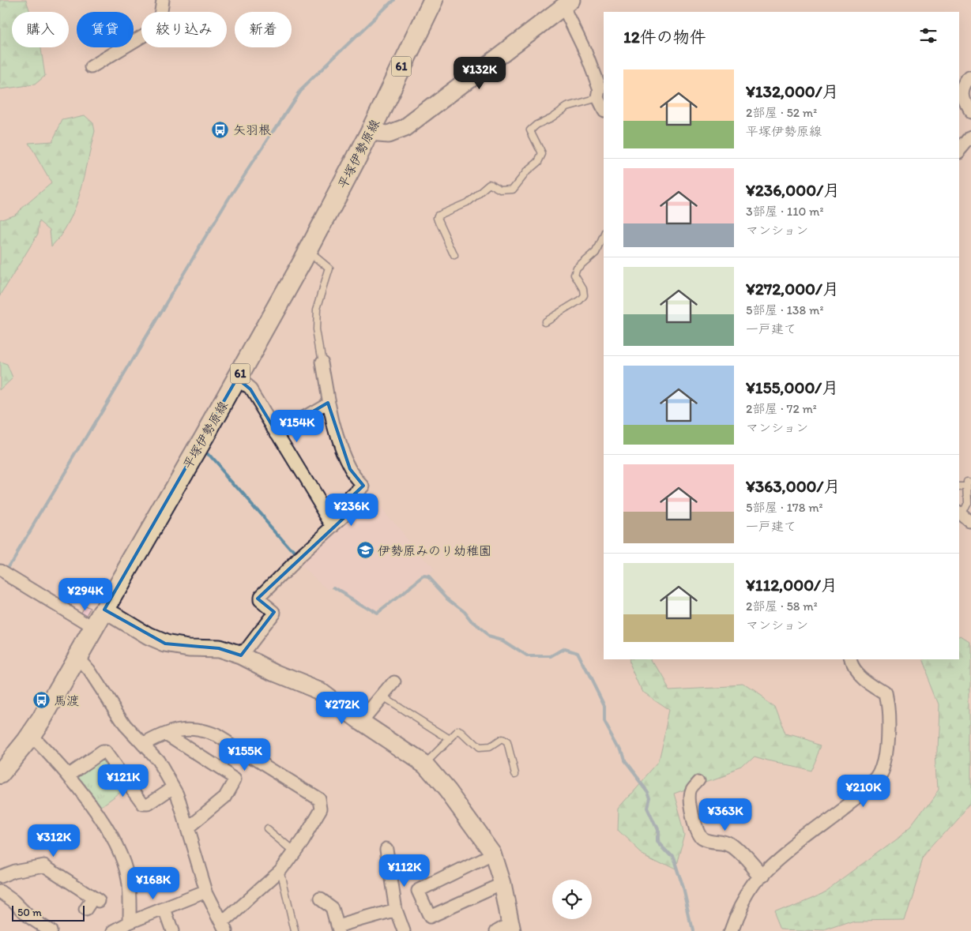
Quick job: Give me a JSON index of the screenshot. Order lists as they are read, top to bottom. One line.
{"streets":{"main road":["61","平塚伊勢原線"]},"places":{"bus stop":["矢羽根","馬渡"],"school or university":["伊勢原みのり幼稚園"]},"scale_bar":"50 m","page":{"chip":["購入","賃貸","絞り込み","新着"],"heading":"12件の物件","price":["¥132K","¥154K","¥236K","¥294K","¥272K","¥155K","¥121K","¥210K","¥363K","¥312K","¥112K","¥168K"],"list":[{"name":"¥132,000/月","note":"2部屋 · 52 m² · 平塚伊勢原線"},{"name":"¥236,000/月","note":"3部屋 · 110 m² · マンション"},{"name":"¥272,000/月","note":"5部屋 · 138 m² · 一戸建て"},{"name":"¥155,000/月","note":"2部屋 · 72 m² · マンション"},{"name":"¥363,000/月","note":"5部屋 · 178 m² · 一戸建て"},{"name":"¥112,000/月","note":"2部屋 · 58 m² · マンション"}],"scale":"50 m"}}
